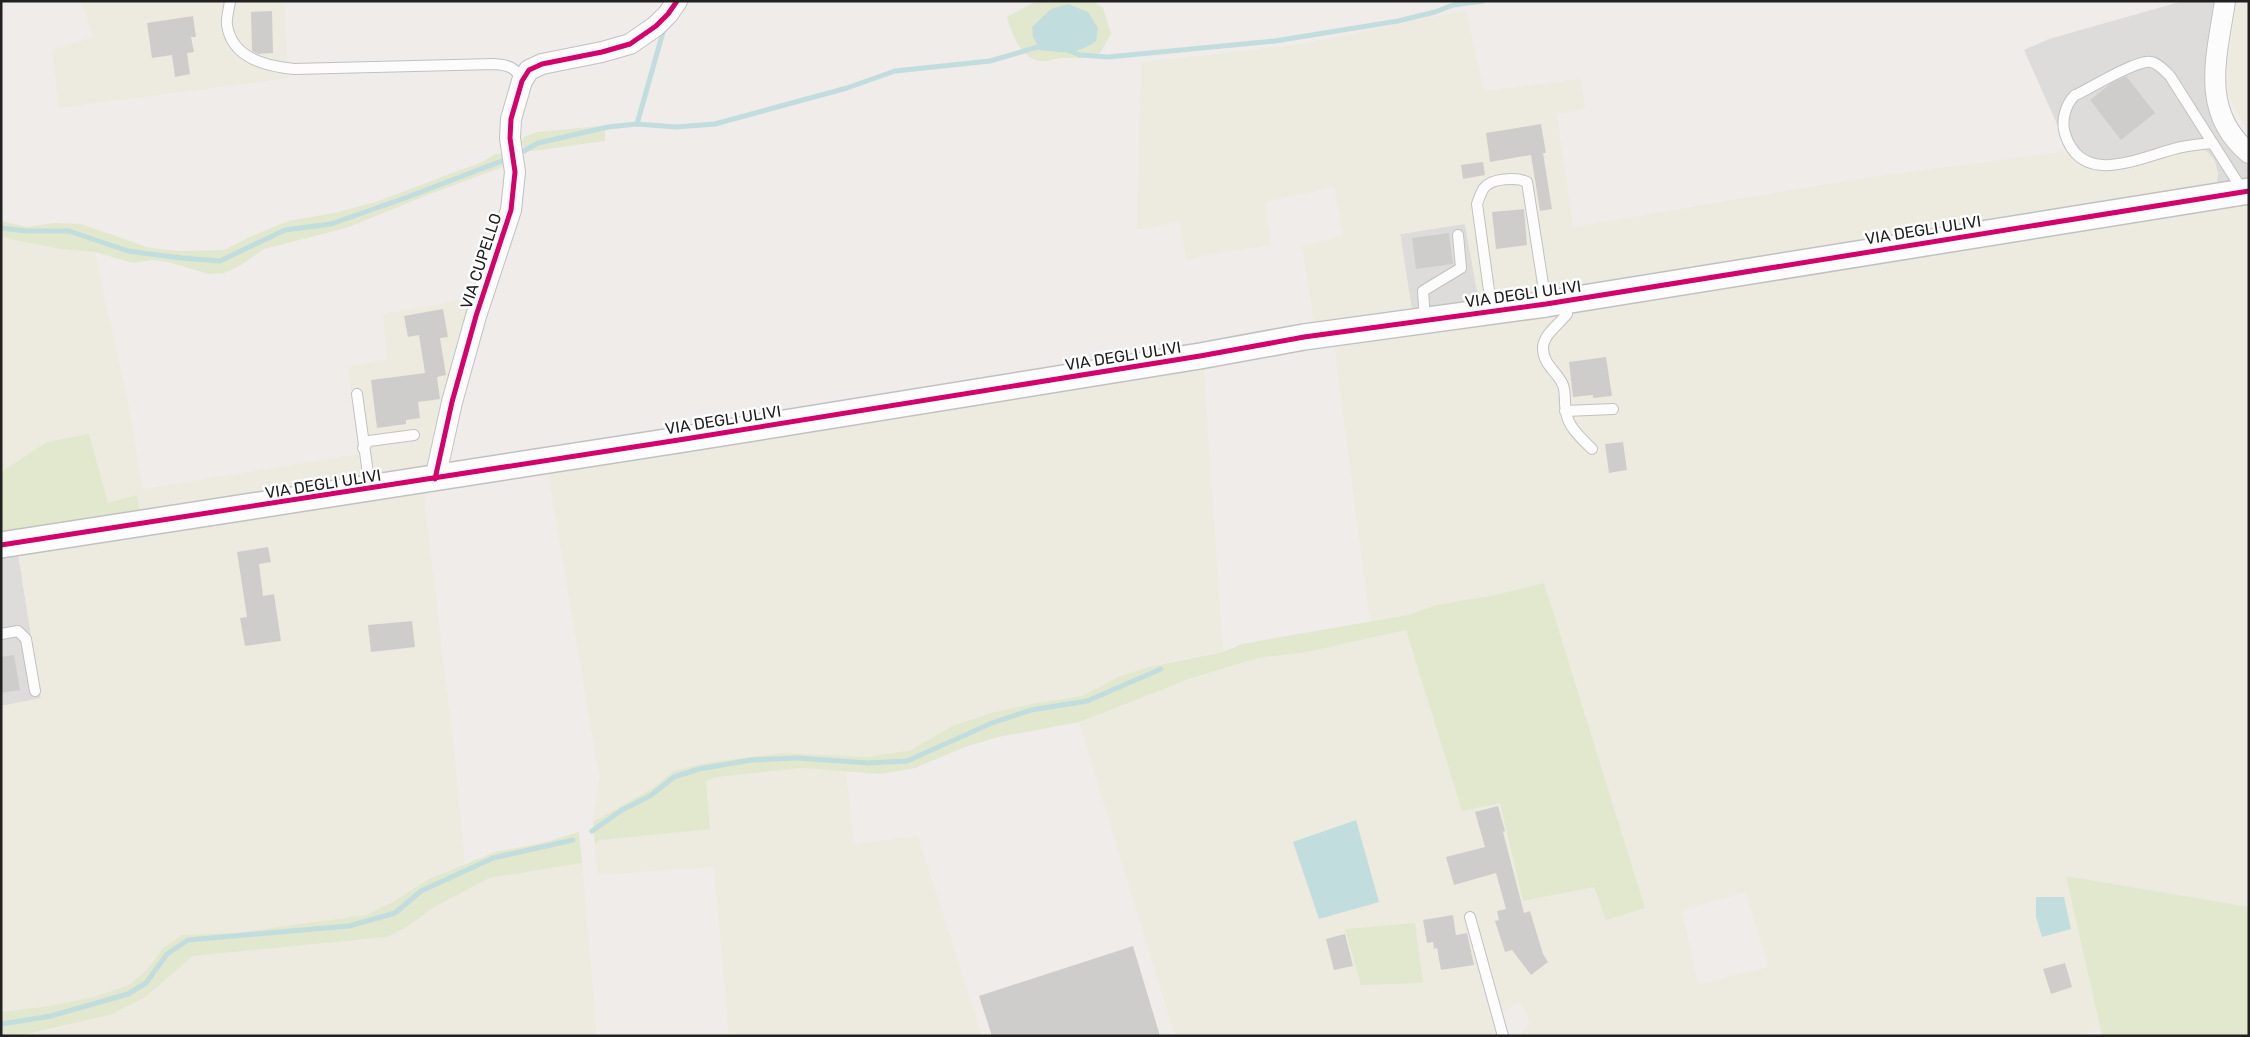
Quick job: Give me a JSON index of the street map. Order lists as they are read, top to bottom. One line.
{"streets":{"street":["VIA DEGLI ULIVI","VIA CUPELLO"]},"crossings":[["VIA DEGLI ULIVI","VIA CUPELLO"]]}
